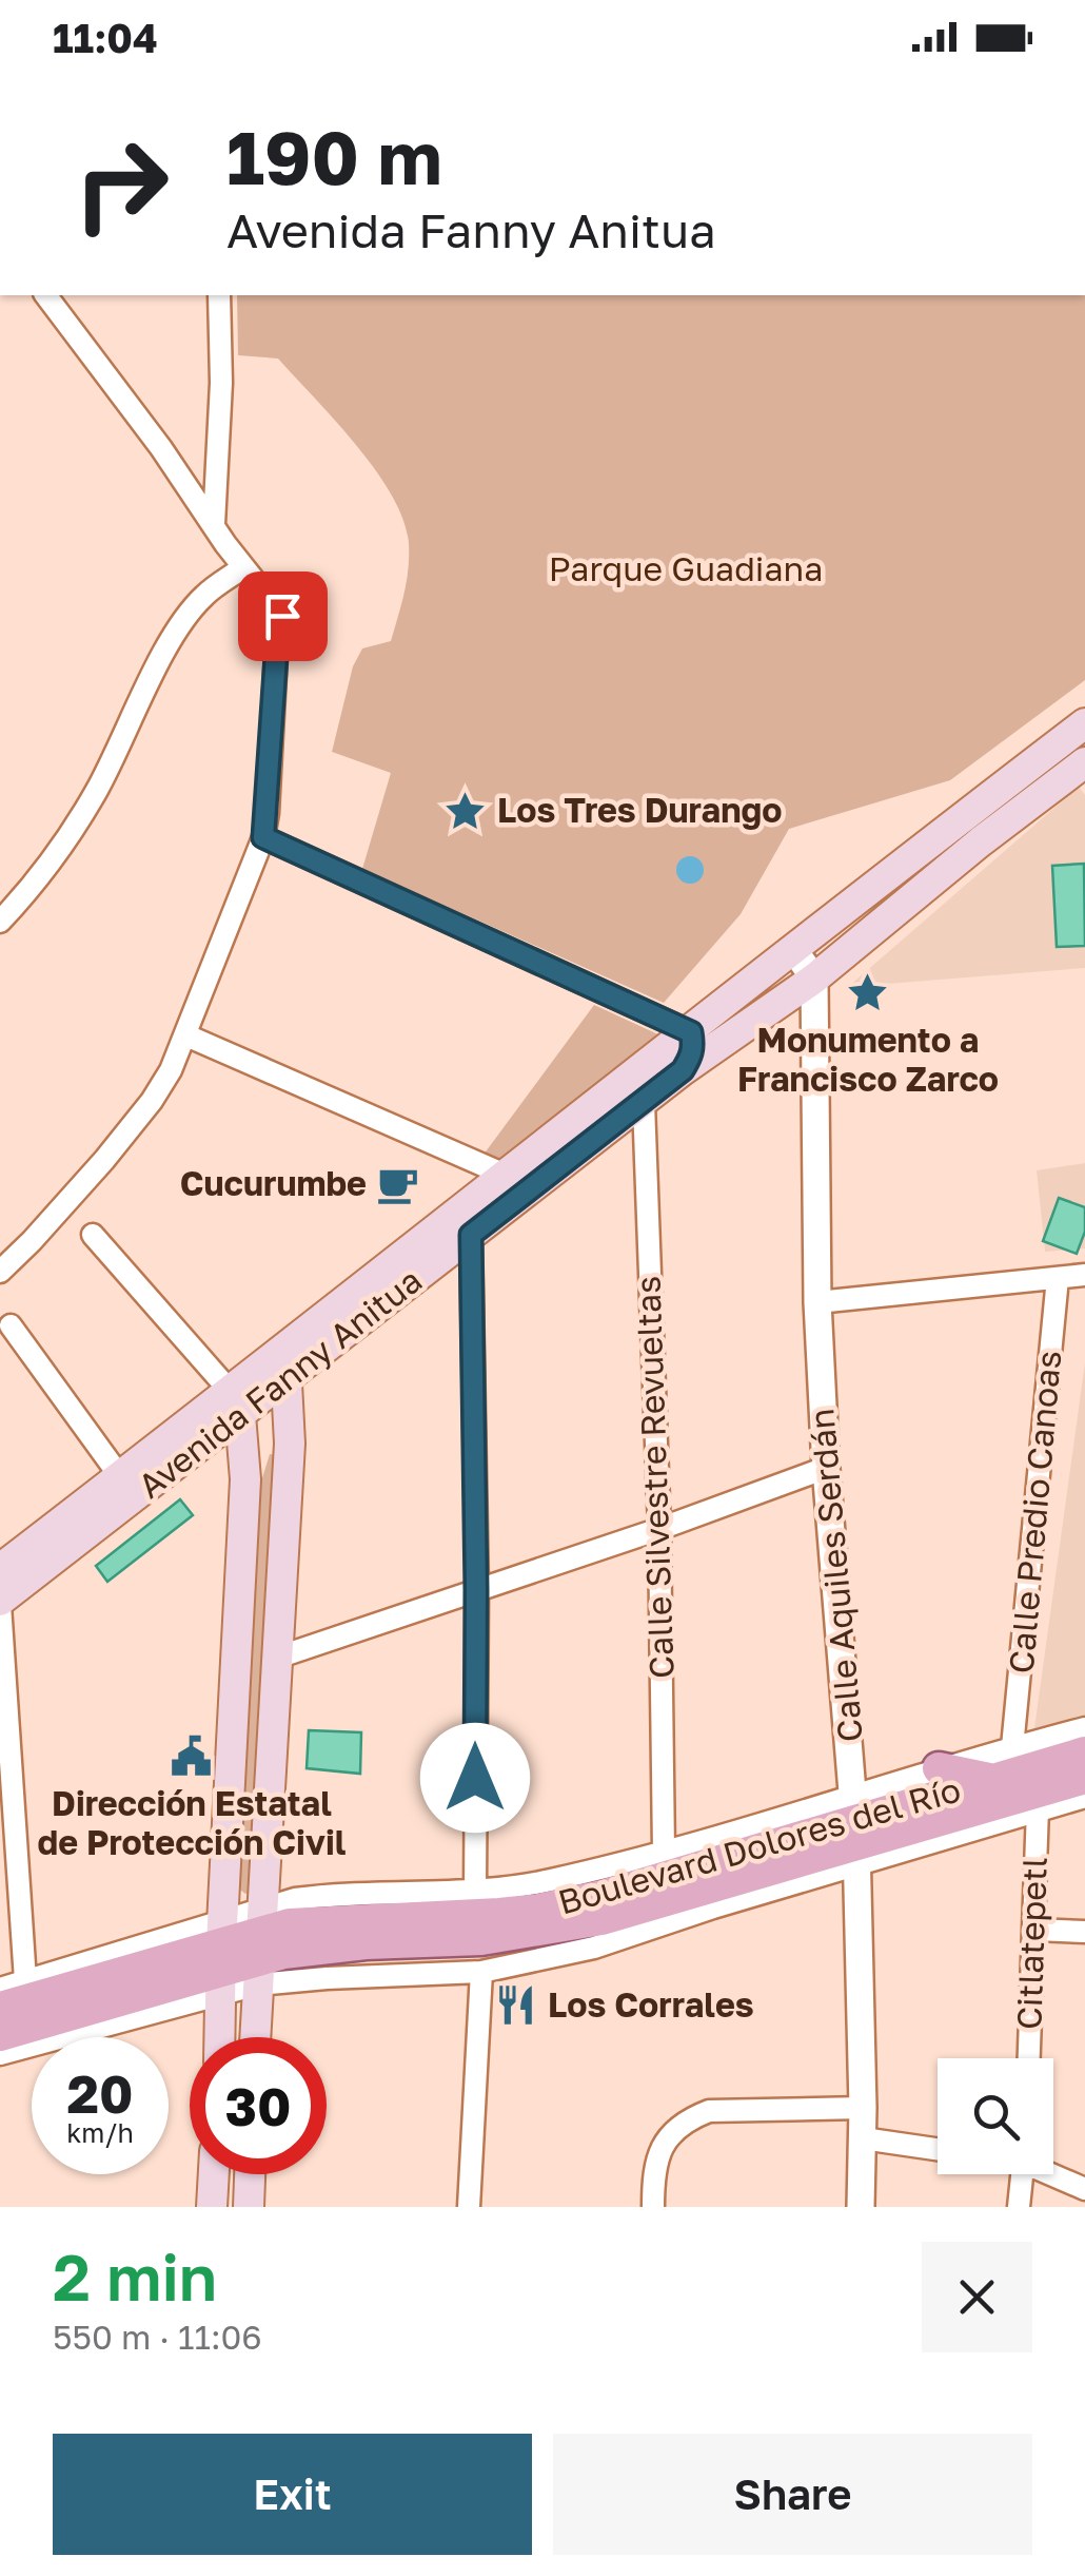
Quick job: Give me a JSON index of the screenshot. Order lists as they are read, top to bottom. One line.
{"streets":{"main road":["Avenida Fanny Anitua","Boulevard Dolores del Río"],"street":["Calle Silvestre Revueltas","Calle Predio Canoas","Calle Aquiles Serdán","Citlatepetl"]},"crossings":[["Avenida Fanny Anitua","Calle Silvestre Revueltas"],["Avenida Fanny Anitua","Calle Aquiles Serdán"],["Calle Aquiles Serdán","Boulevard Dolores del Río"]],"parks":["Parque Guadiana"],"places":{"place":["Los Tres Durango","Monumento a Francisco Zarco"],"cafe":["Cucurumbe"],"public building":["Dirección Estatal de Protección Civil"],"restaurant":["Los Corrales"]},"page":{"status":"11:04","turn":["190 m","Avenida Fanny Anitua"],"speed":"20 km/h","limit":"30","heading":["2 min","550 m · 11:06"],"buttons":["Exit","Share"]}}
